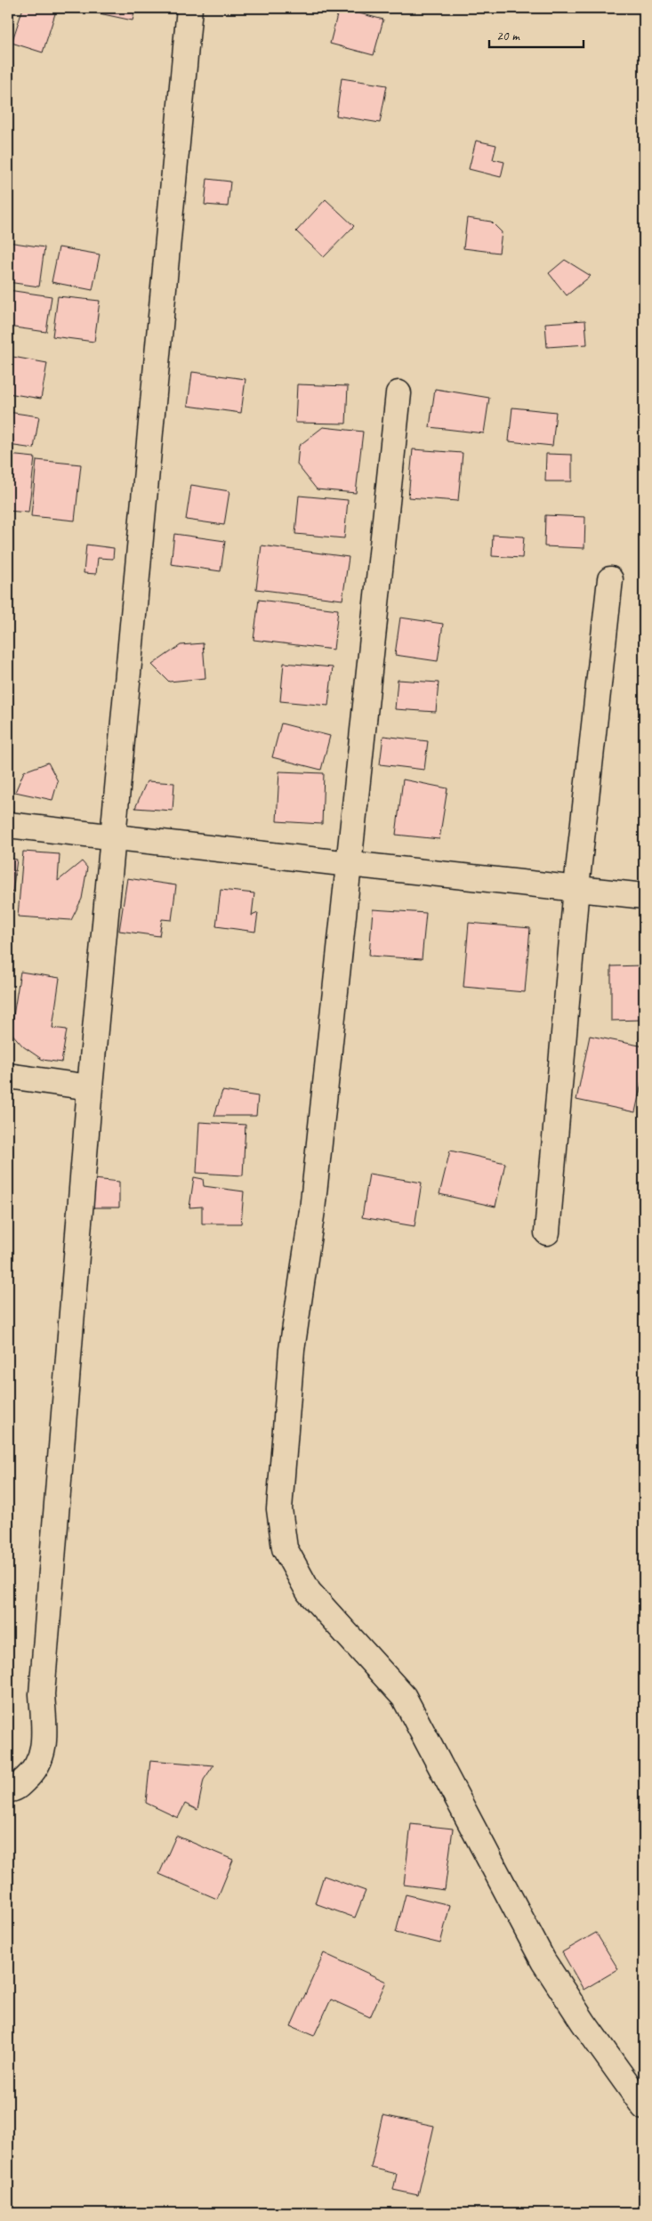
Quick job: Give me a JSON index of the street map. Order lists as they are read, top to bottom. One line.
{"scale_bar":"20 m"}
